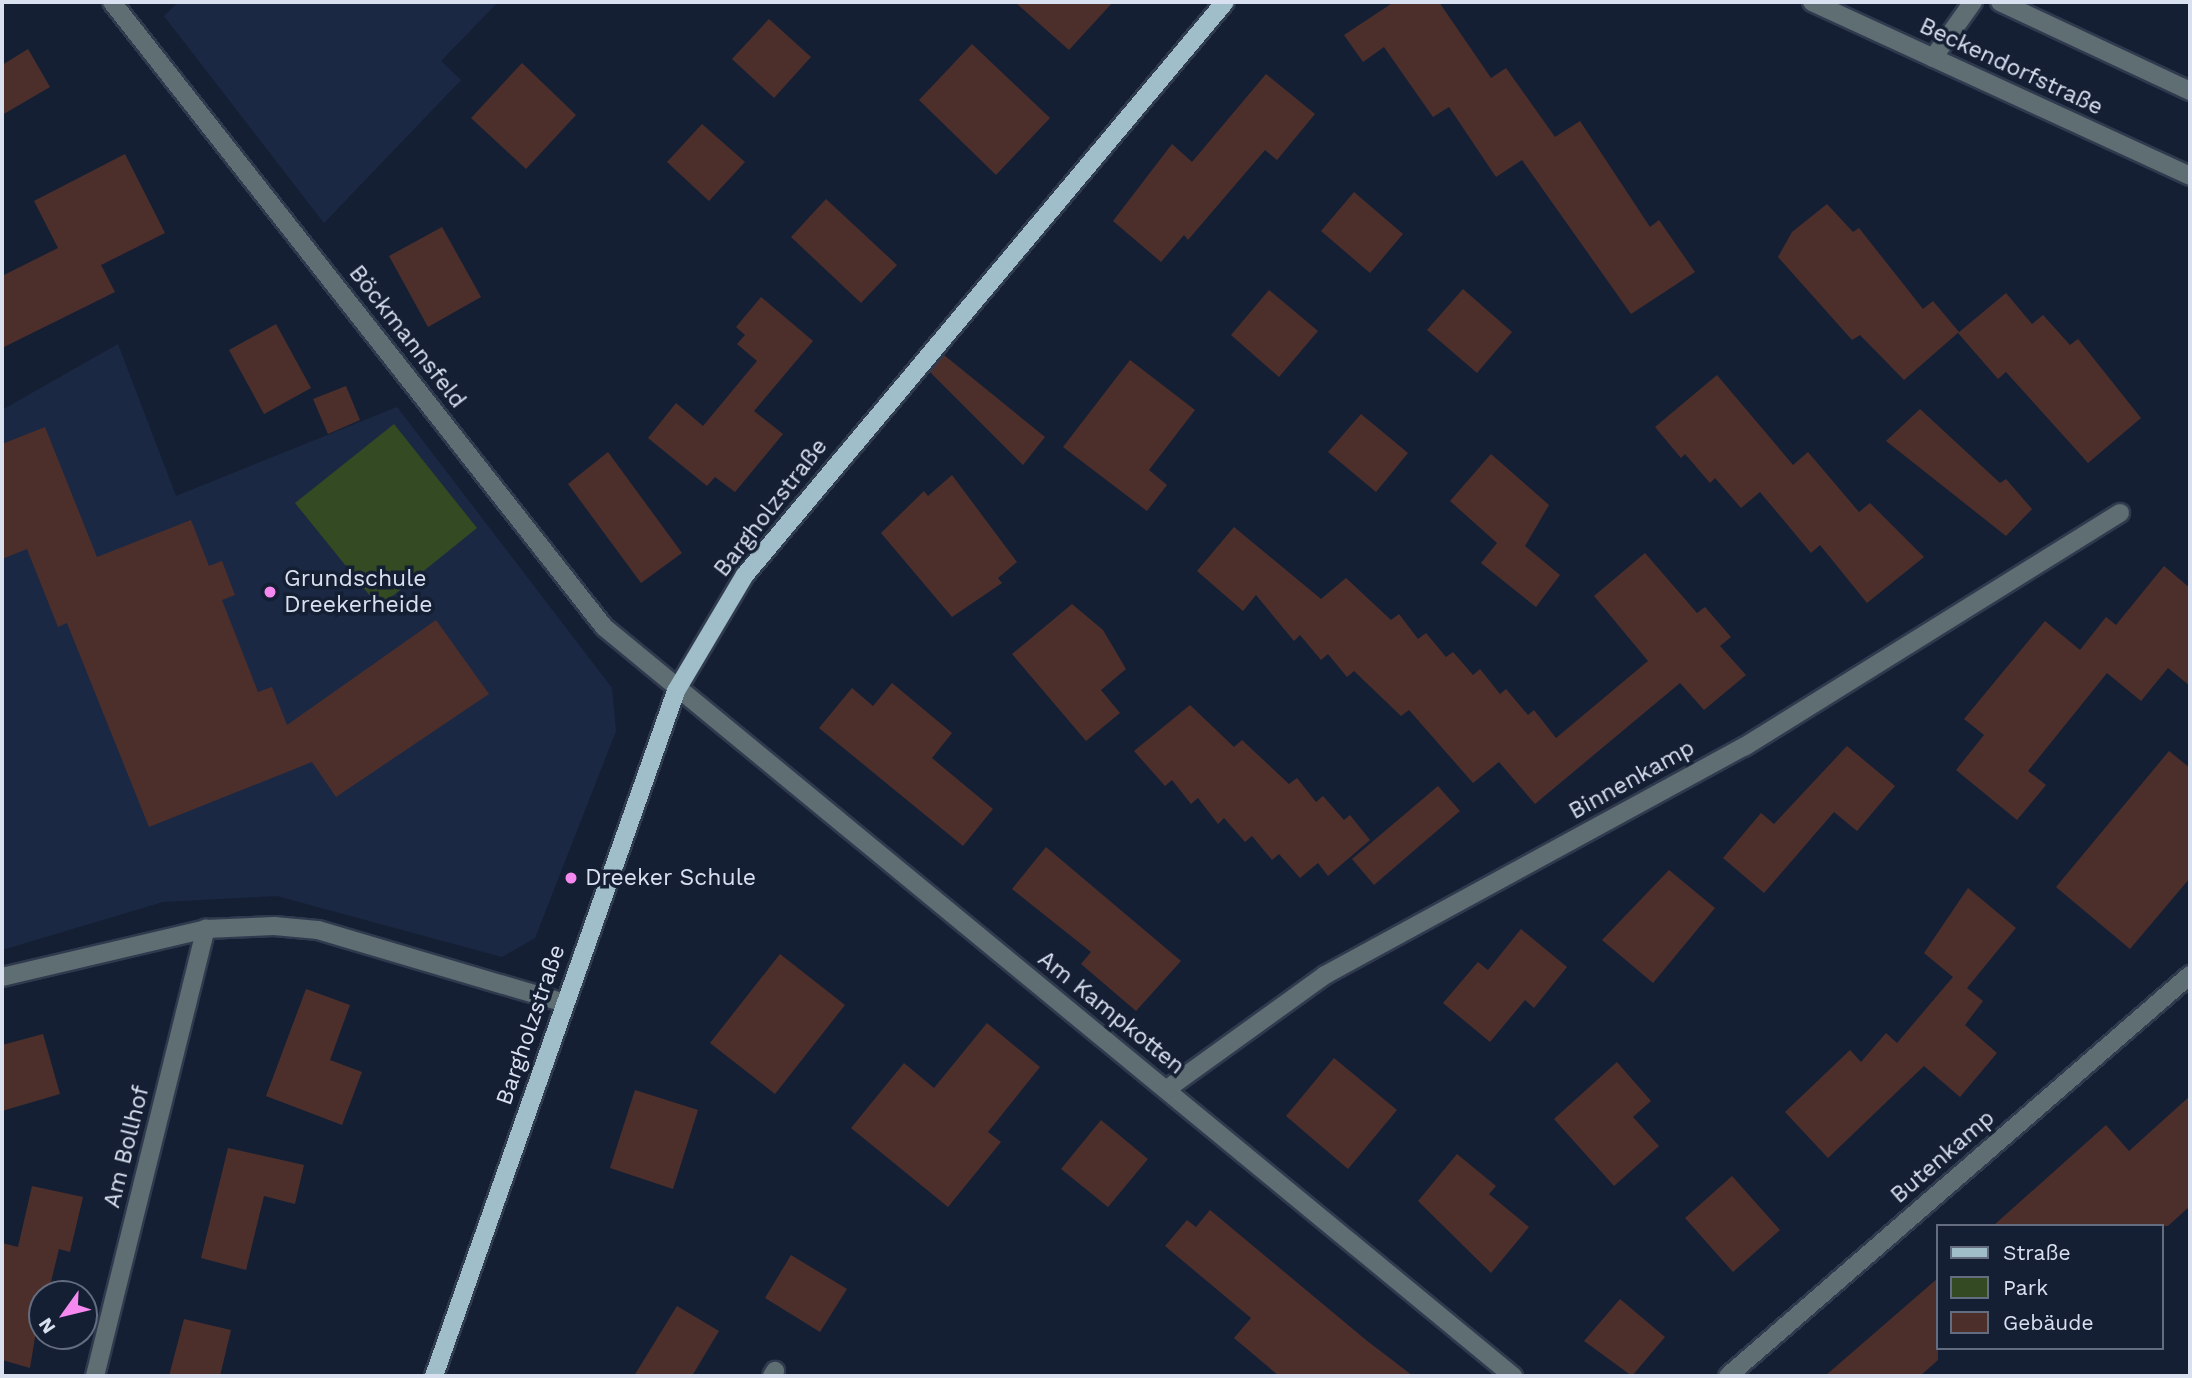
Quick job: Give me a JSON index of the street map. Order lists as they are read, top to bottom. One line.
{"streets":{"main road":["Bargholzstraße"],"street":["Beckendorfstraße","Böckmannsfeld","Binnenkamp","Am Kampkotten","Am Bollhof","Butenkamp"]},"crossings":[["Böckmannsfeld","Bargholzstraße"],["Böckmannsfeld","Am Kampkotten"],["Bargholzstraße","Am Kampkotten"],["Binnenkamp","Am Kampkotten"]],"places":["Grundschule Dreekerheide","Dreeker Schule"],"legend":["Straße","Park","Gebäude"],"north":"bottom left"}
